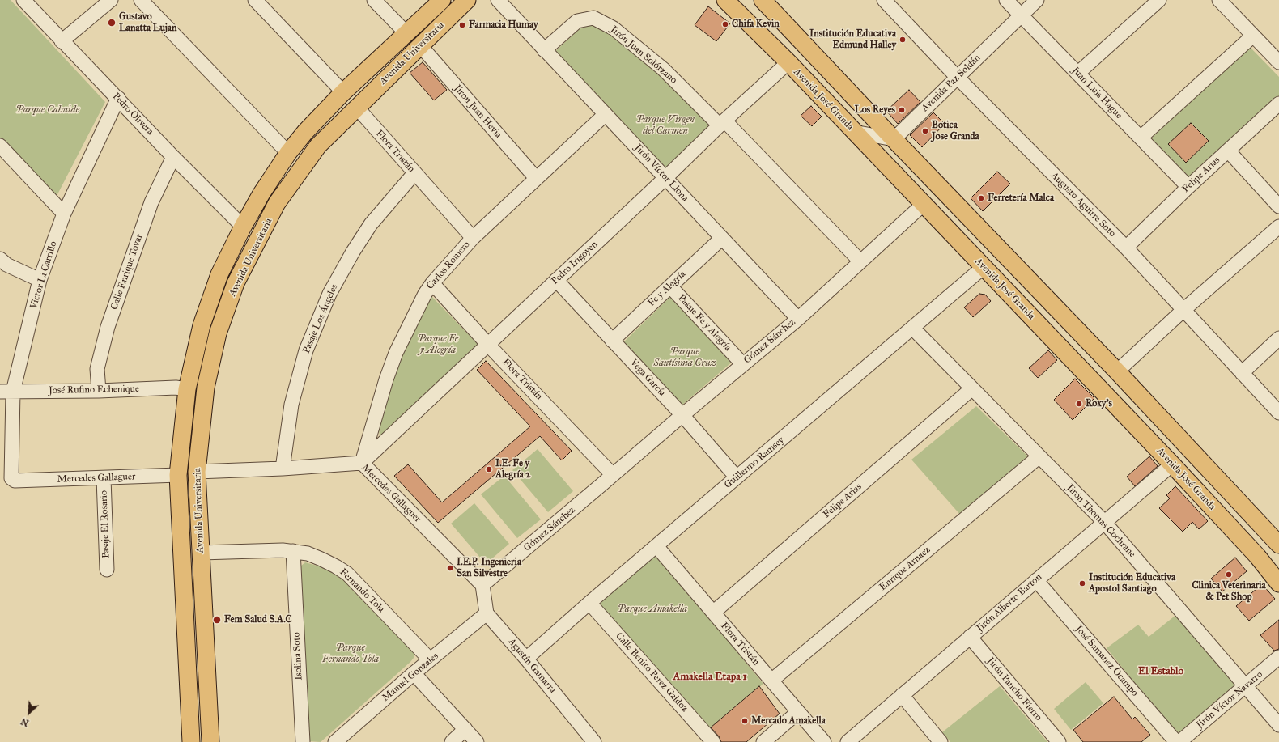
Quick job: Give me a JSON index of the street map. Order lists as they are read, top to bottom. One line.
{"streets":{"main road":["Avenida Universitaria","Avenida José Granda"],"street":["Jirón Juan Solórzano","Avenida Paz Soldán","Juan Luis Hague","Jiron Juan Hevia","Pedro Olivera","Flora Tristán","Jirón Víctor Llona","Felipe Arias","Augusto Aguirre Soto","Pedro Irigoyen","Carlos Romero","Calle Enrique Tovar","Víctor Li Carrillo","Fe y Alegría","Pasaje Los Ángeles","Pasaje Fe y Alegría","Gómez Sánchez","Vega García","José Rufino Echenique","Guillermo Ramsey","Mercedes Gallaguer","Jirón Thomas Cochrane","Pasaje El Rosario","Enrique Arnaez","Fernando Tola","Jirón Alberto Barton","Isolina Soto","José Samanez Ocampo","Agustín Gamarra","Calle Benito Perez Galdoz","Manuel Gonzales","Jirón Pancho Fierro","Jirón Víctor Navarro"]},"crossings":[["Avenida Universitaria","Jiron Juan Hevia"],["Avenida Universitaria","Pedro Olivera"],["Avenida Universitaria","Flora Tristán"],["Avenida Universitaria","José Rufino Echenique"],["Avenida Universitaria","Mercedes Gallaguer"],["Avenida Universitaria","Fernando Tola"],["Jirón Juan Solórzano","Jirón Víctor Llona"],["Jirón Juan Solórzano","Pedro Irigoyen"],["Jirón Juan Solórzano","Gómez Sánchez"],["Avenida Paz Soldán","Juan Luis Hague"],["Avenida Paz Soldán","Augusto Aguirre Soto"],["Juan Luis Hague","Felipe Arias"],["Avenida José Granda","Pedro Irigoyen"],["Avenida José Granda","Gómez Sánchez"],["Avenida José Granda","Guillermo Ramsey"],["Avenida José Granda","Jirón Alberto Barton"],["Jiron Juan Hevia","Carlos Romero"],["Pedro Olivera","Calle Enrique Tovar"],["Pedro Olivera","Víctor Li Carrillo"],["Flora Tristán","Felipe Arias"],["Flora Tristán","Pedro Irigoyen"],["Flora Tristán","Carlos Romero"],["Flora Tristán","Pasaje Los Ángeles"],["Flora Tristán","Gómez Sánchez"],["Flora Tristán","Guillermo Ramsey"],["Flora Tristán","Enrique Arnaez"],["Jirón Víctor Llona","Pedro Irigoyen"],["Jirón Víctor Llona","Carlos Romero"],["Jirón Víctor Llona","Fe y Alegría"],["Jirón Víctor Llona","Gómez Sánchez"],["Felipe Arias","Augusto Aguirre Soto"],["Felipe Arias","Jirón Thomas Cochrane"],["Pedro Irigoyen","Carlos Romero"],["Pedro Irigoyen","Vega García"],["Pedro Irigoyen","Mercedes Gallaguer"],["Carlos Romero","Mercedes Gallaguer"],["Calle Enrique Tovar","José Rufino Echenique"],["Víctor Li Carrillo","José Rufino Echenique"],["Víctor Li Carrillo","Mercedes Gallaguer"],["Fe y Alegría","Pasaje Fe y Alegría"],["Fe y Alegría","Vega García"],["Pasaje Los Ángeles","Mercedes Gallaguer"],["Gómez Sánchez","Vega García"],["Gómez Sánchez","Mercedes Gallaguer"],["Vega García","Guillermo Ramsey"],["Guillermo Ramsey","Jirón Thomas Cochrane"],["Guillermo Ramsey","Agustín Gamarra"],["Guillermo Ramsey","Calle Benito Perez Galdoz"],["Mercedes Gallaguer","Pasaje El Rosario"],["Jirón Thomas Cochrane","Enrique Arnaez"],["Jirón Thomas Cochrane","Jirón Alberto Barton"],["Jirón Thomas Cochrane","Jirón Víctor Navarro"],["Fernando Tola","Isolina Soto"],["Fernando Tola","Manuel Gonzales"],["Jirón Alberto Barton","José Samanez Ocampo"],["Jirón Alberto Barton","Jirón Pancho Fierro"],["Agustín Gamarra","Manuel Gonzales"]],"districts":["El Establo","Amakella Etapa 1"],"parks":["Parque Cahuide","Parque Virgen del Carmen","Parque Fe y Alegría","Parque Santísima Cruz","Parque Amakella","Parque Fernando Tola"],"places":["Gustavo Lanatta Lujan","Chifa Kevin","Farmacia Humay","Institución Educativa Edmund Halley","Los Reyes","Botica Jose Granda","Ferretería Malca","Roxy's","I.E. Fe y Alegría 2","I.E.P. Ingenieria San Silvestre","Clinica Veterinaria & Pet Shop","Institución Educativa Apostol Santiago","Fem Salud S.A.C","Mercado Amakella"],"north":"bottom left"}
